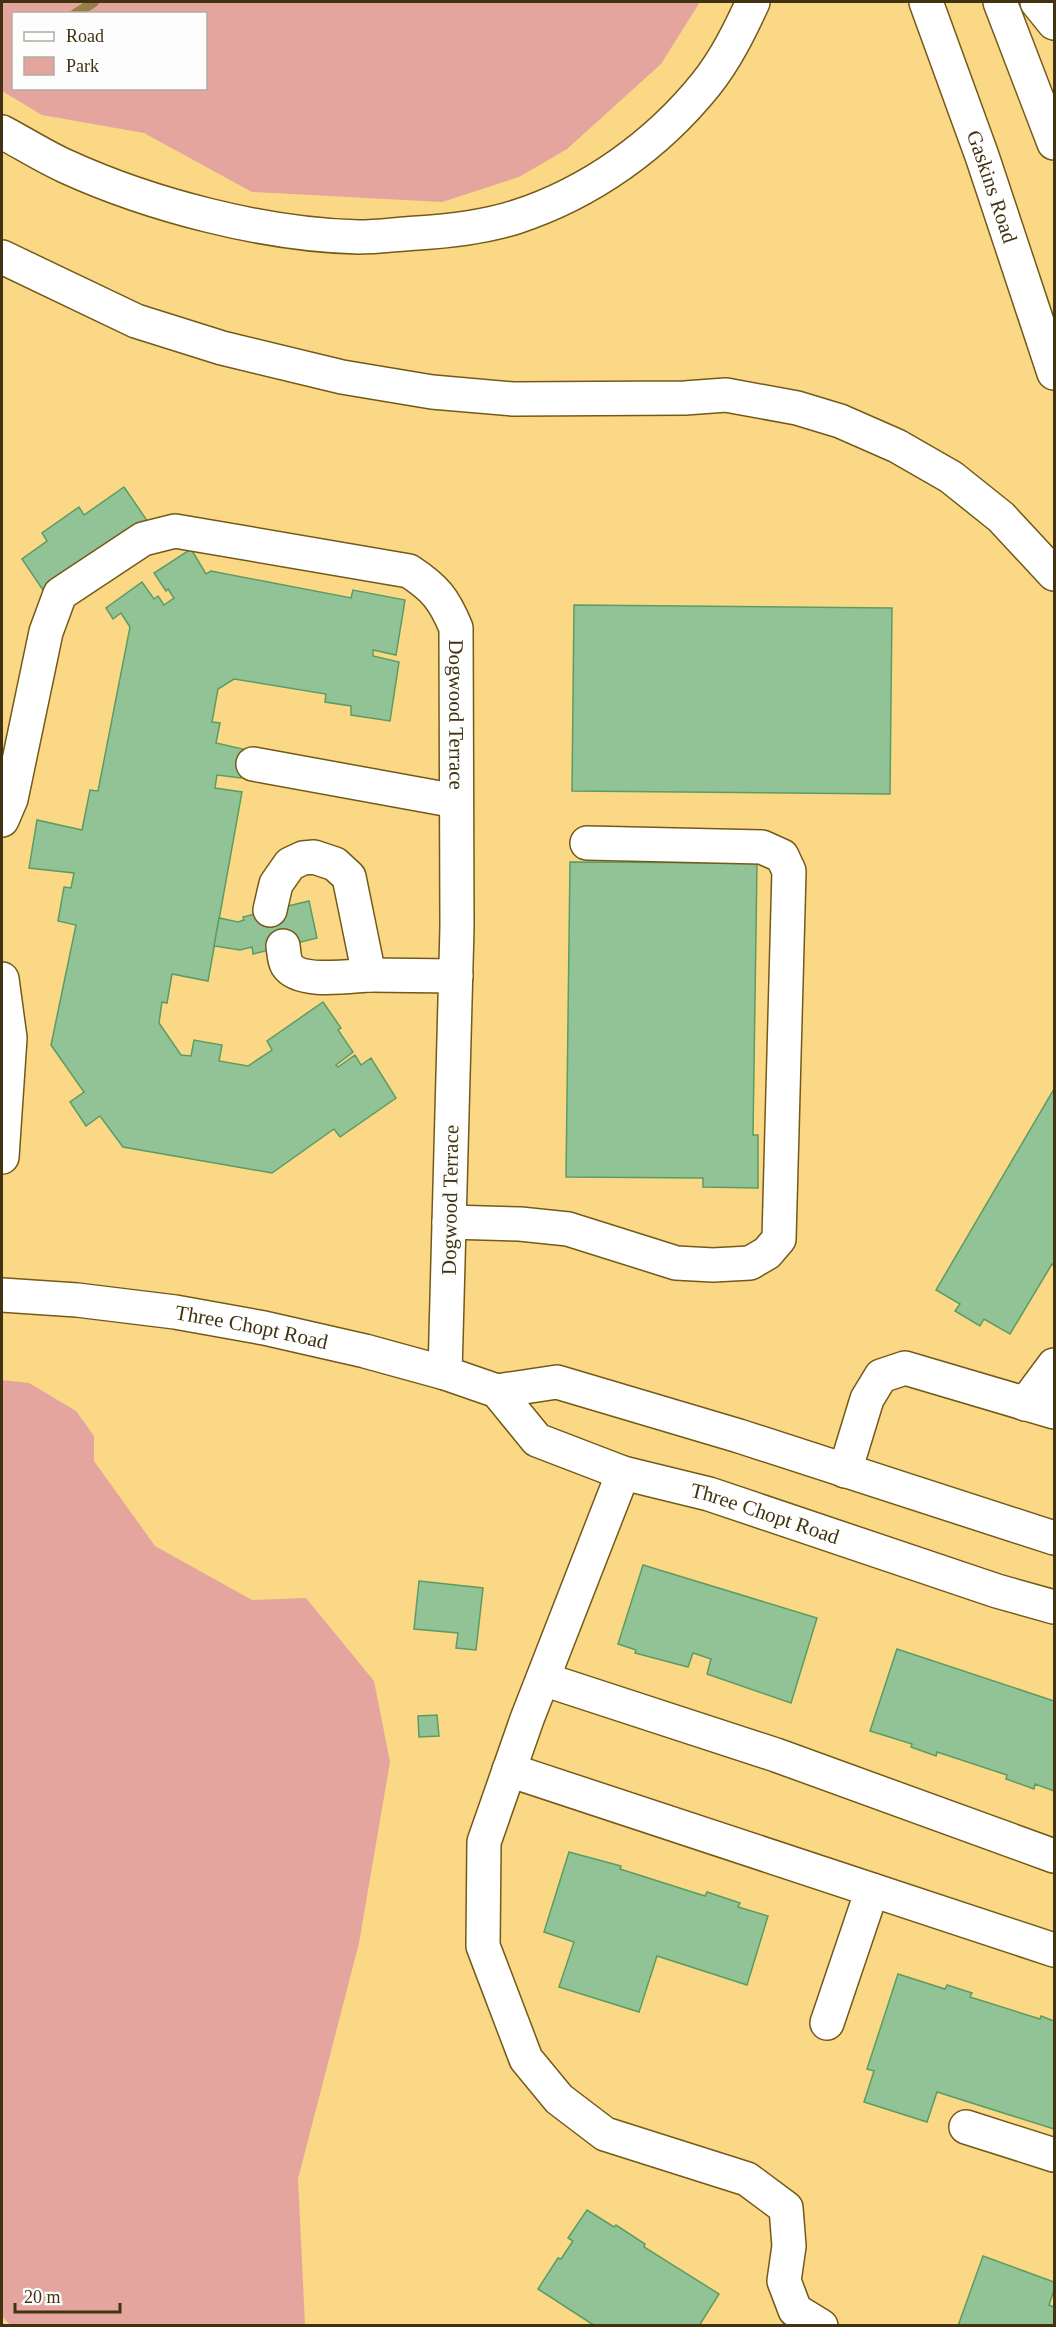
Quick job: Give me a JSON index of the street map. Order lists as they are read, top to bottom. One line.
{"streets":{"main road":["Gaskins Road","Dogwood Terrace","Three Chopt Road"]},"crossings":[["Dogwood Terrace","Three Chopt Road"]],"legend":["Road","Park"],"scale_bar":"20 m"}
